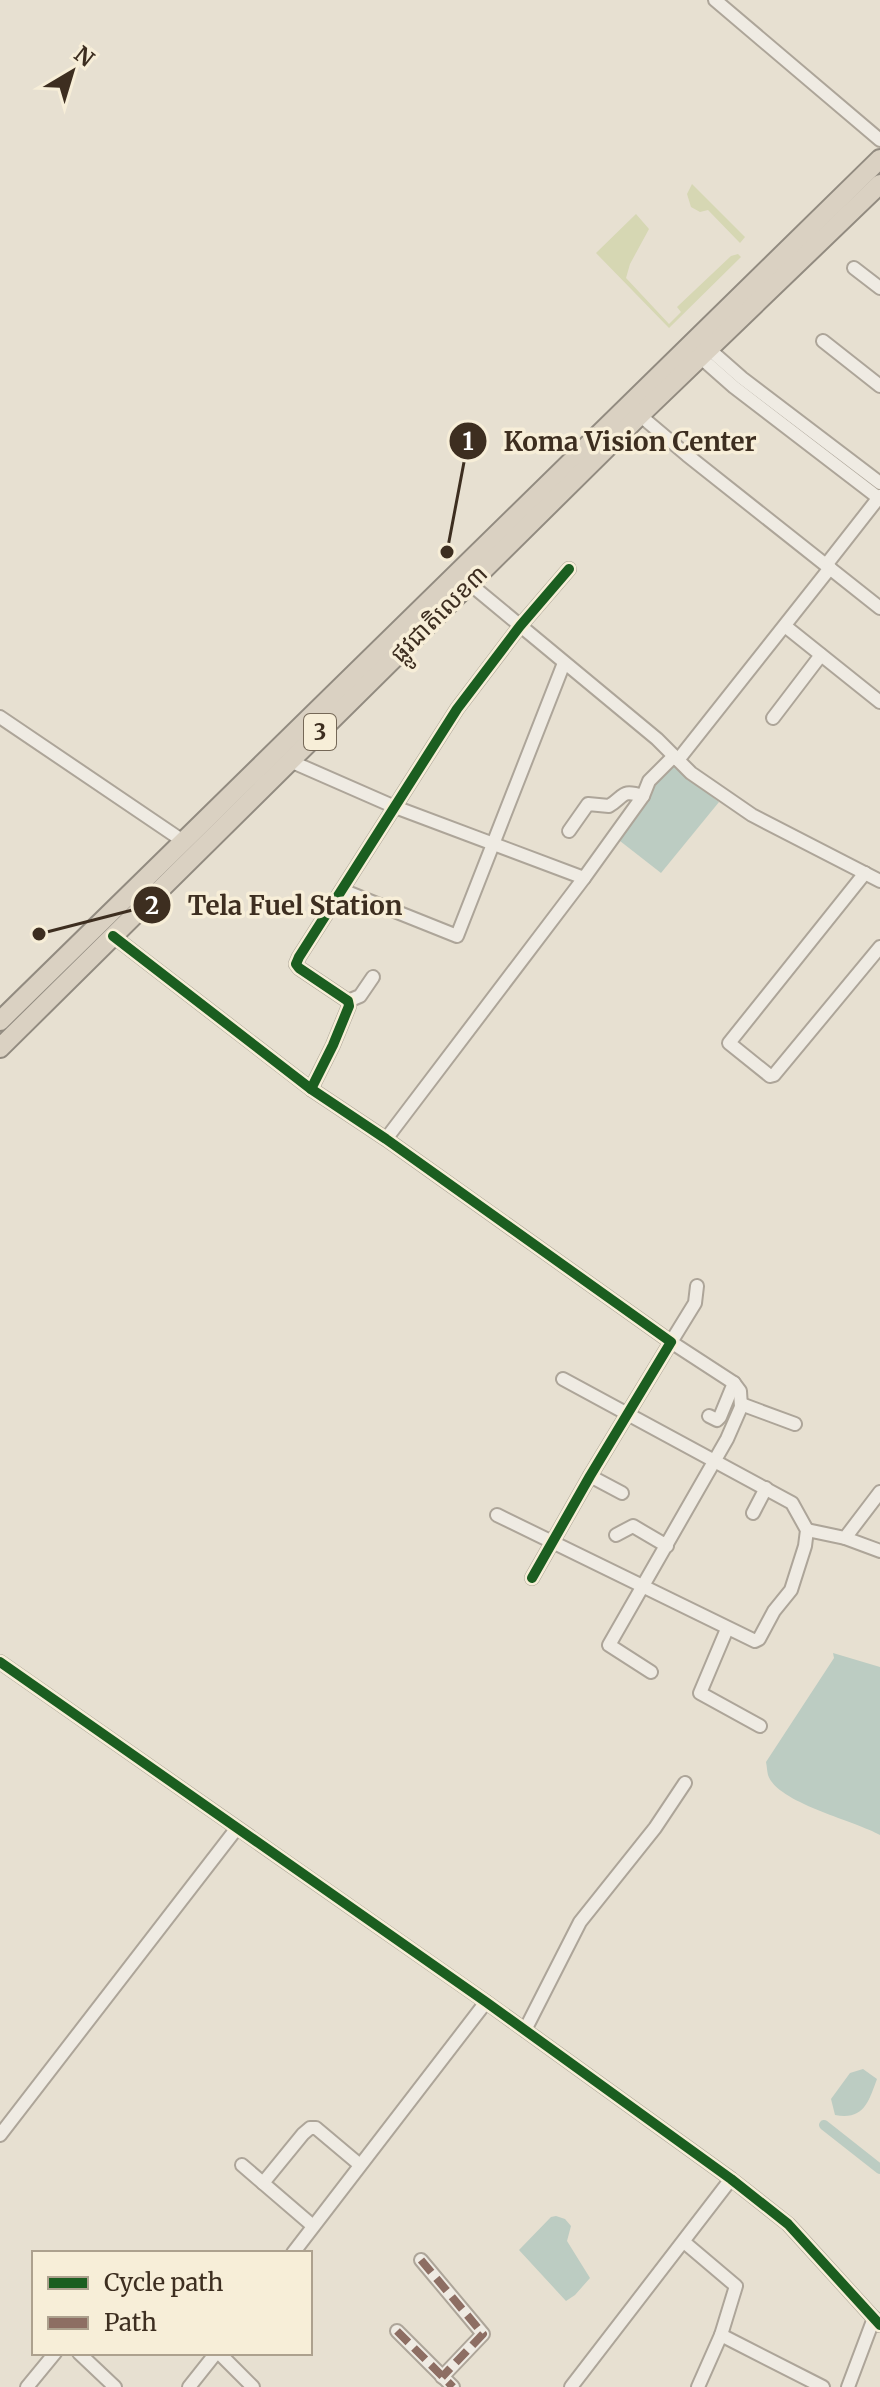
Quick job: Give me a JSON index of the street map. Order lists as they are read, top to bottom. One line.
{"streets":{"highway":["ផ្លូវជាតិលេខ៣","3"]},"places":["Koma Vision Center","Tela Fuel Station"],"legend":["Cycle path","Path"],"north":"top right"}
